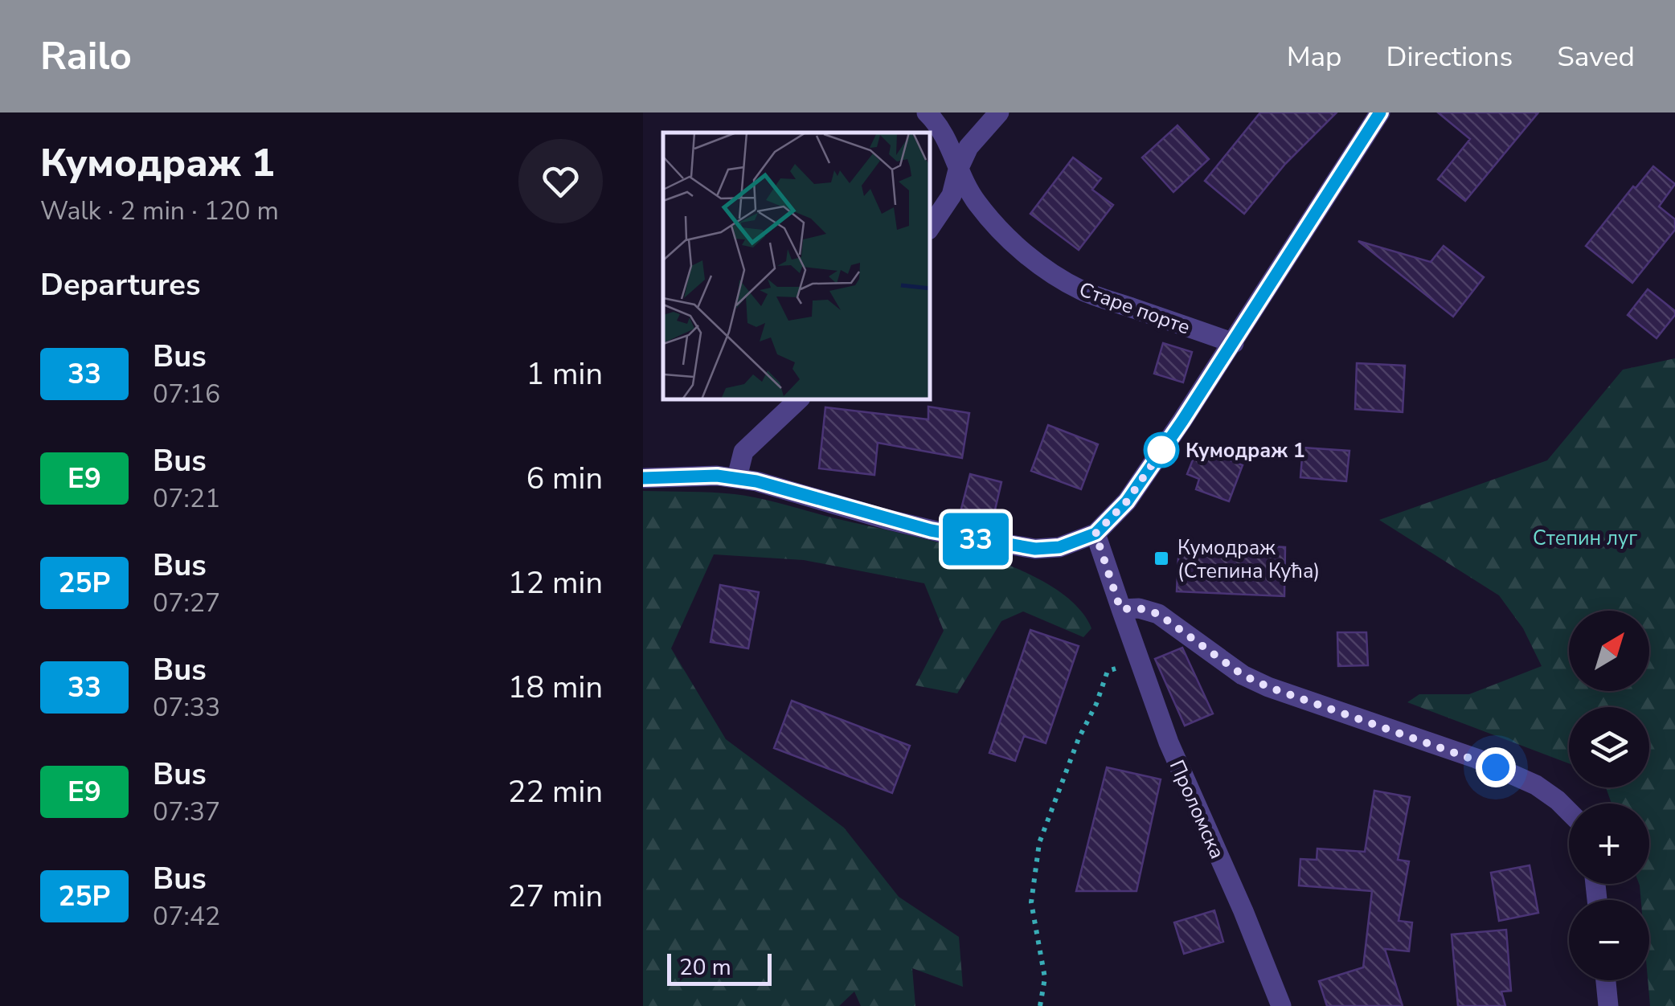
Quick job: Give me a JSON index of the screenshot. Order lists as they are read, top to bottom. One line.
{"streets":{"street":["Старе порте","Проломска"]},"parks":["Степин луг"],"places":{"other":["Кумодраж 1"],"transit":["Кумодраж (Степина Кућа)"]},"lines":["bus line 33"],"scale_bar":"20 m","north":"top right","page":{"header":"Railo","nav":["Map","Directions","Saved"],"heading":[["Кумодраж 1","Walk · 2 min · 120 m"],"Departures"],"on_map":"33","list":[{"mark":"33","name":"Bus","note":"07:16","value":"1 min"},{"mark":"E9","name":"Bus","note":"07:21","value":"6 min"},{"mark":"25P","name":"Bus","note":"07:27","value":"12 min"},{"mark":"33","name":"Bus","note":"07:33","value":"18 min"},{"mark":"E9","name":"Bus","note":"07:37","value":"22 min"},{"mark":"25P","name":"Bus","note":"07:42","value":"27 min"}],"map_buttons":["+","−"],"scale":"20 m"}}
